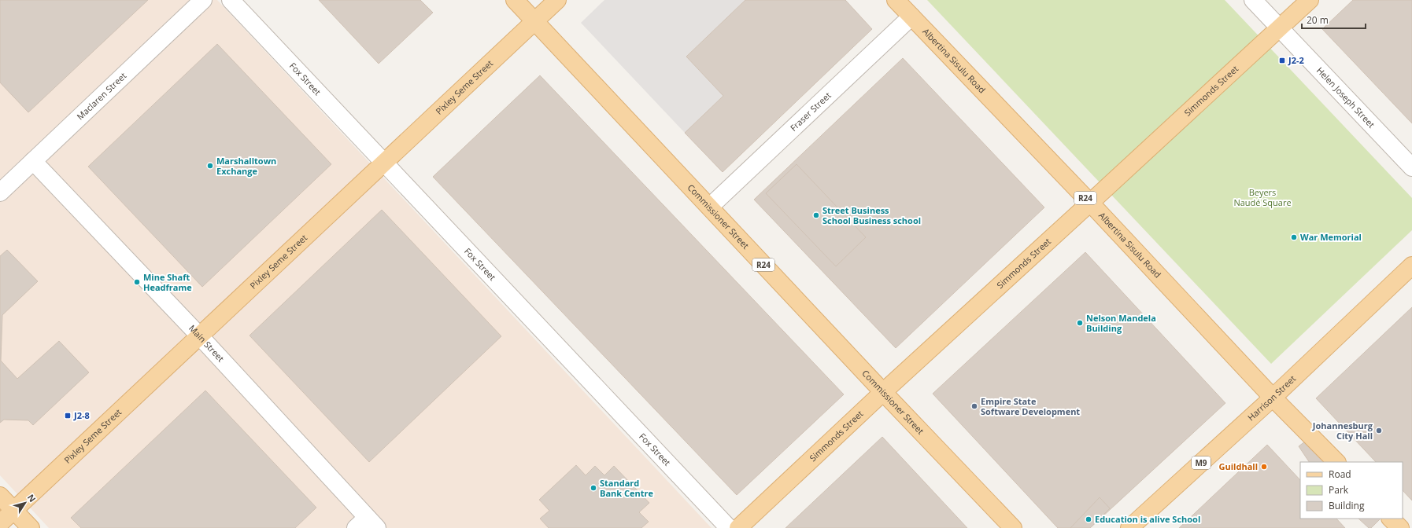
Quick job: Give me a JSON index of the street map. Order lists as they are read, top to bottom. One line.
{"streets":{"main road":["Albertina Sisulu Road","Pixley Seme Street","Simmonds Street","R24","Commissioner Street","Harrison Street","M9"],"street":["Fox Street","Maclaren Street","Helen Joseph Street","Fraser Street","Main Street"]},"crossings":[["Albertina Sisulu Road","Simmonds Street"],["Albertina Sisulu Road","Fraser Street"],["Albertina Sisulu Road","Harrison Street"],["Fox Street","Pixley Seme Street"],["Pixley Seme Street","Commissioner Street"],["Pixley Seme Street","Main Street"],["Simmonds Street","Helen Joseph Street"],["Simmonds Street","Commissioner Street"],["Maclaren Street","Main Street"],["Fraser Street","Commissioner Street"]],"parks":["Beyers Naudé Square"],"places":{"transit":["J2-2","J2-8"],"other":["Marshalltown Exchange","Street Business School Business school","War Memorial","Mine Shaft Headframe","Nelson Mandela Building","Empire State Software Development","Johannesburg City Hall","Guildhall","Standard Bank Centre","Education is alive School"]},"legend":["Road","Park","Building"],"scale_bar":"20 m","north":"top right"}
